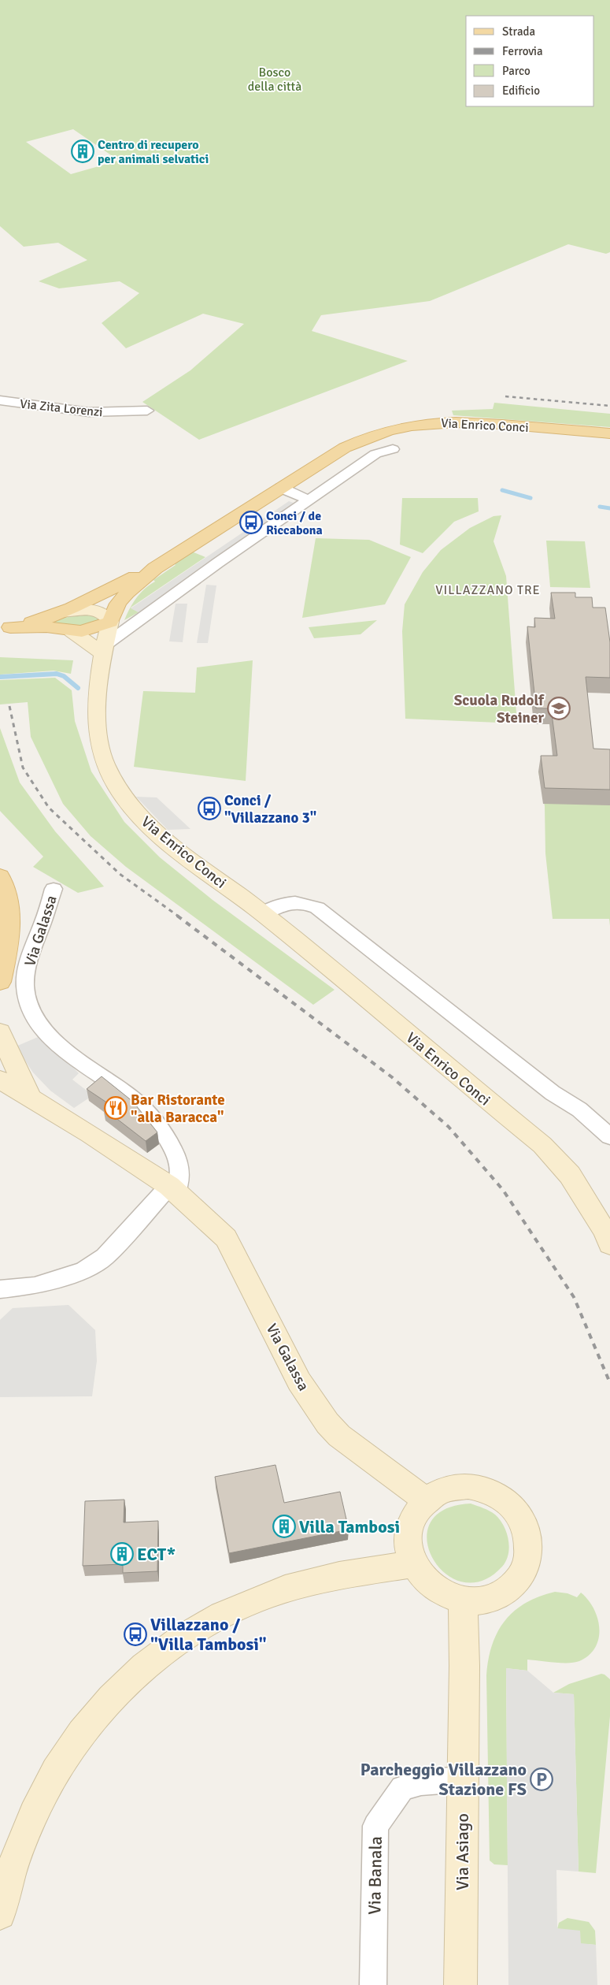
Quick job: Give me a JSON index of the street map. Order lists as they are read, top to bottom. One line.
{"streets":{"main road":["Via Enrico Conci","Via Galassa","Via Asiago"],"street":["Via Zita Lorenzi","Via Banala"]},"crossings":[["Via Galassa","Via Asiago"],["Via Asiago","Via Banala"]],"districts":["VILLAZZANO TRE"],"parks":["Bosco della città"],"places":{"building":["Centro di recupero per animali selvatici","Villa Tambosi","ECT*"],"bus stop":["Conci / de Riccabona","Conci / \"Villazzano 3\"","Villazzano / \"Villa Tambosi\""],"school or university":["Scuola Rudolf Steiner"],"restaurant":["Bar Ristorante \"alla Baracca\""],"parking":["Parcheggio Villazzano Stazione FS"]},"legend":["Strada","Ferrovia","Parco","Edificio"]}
